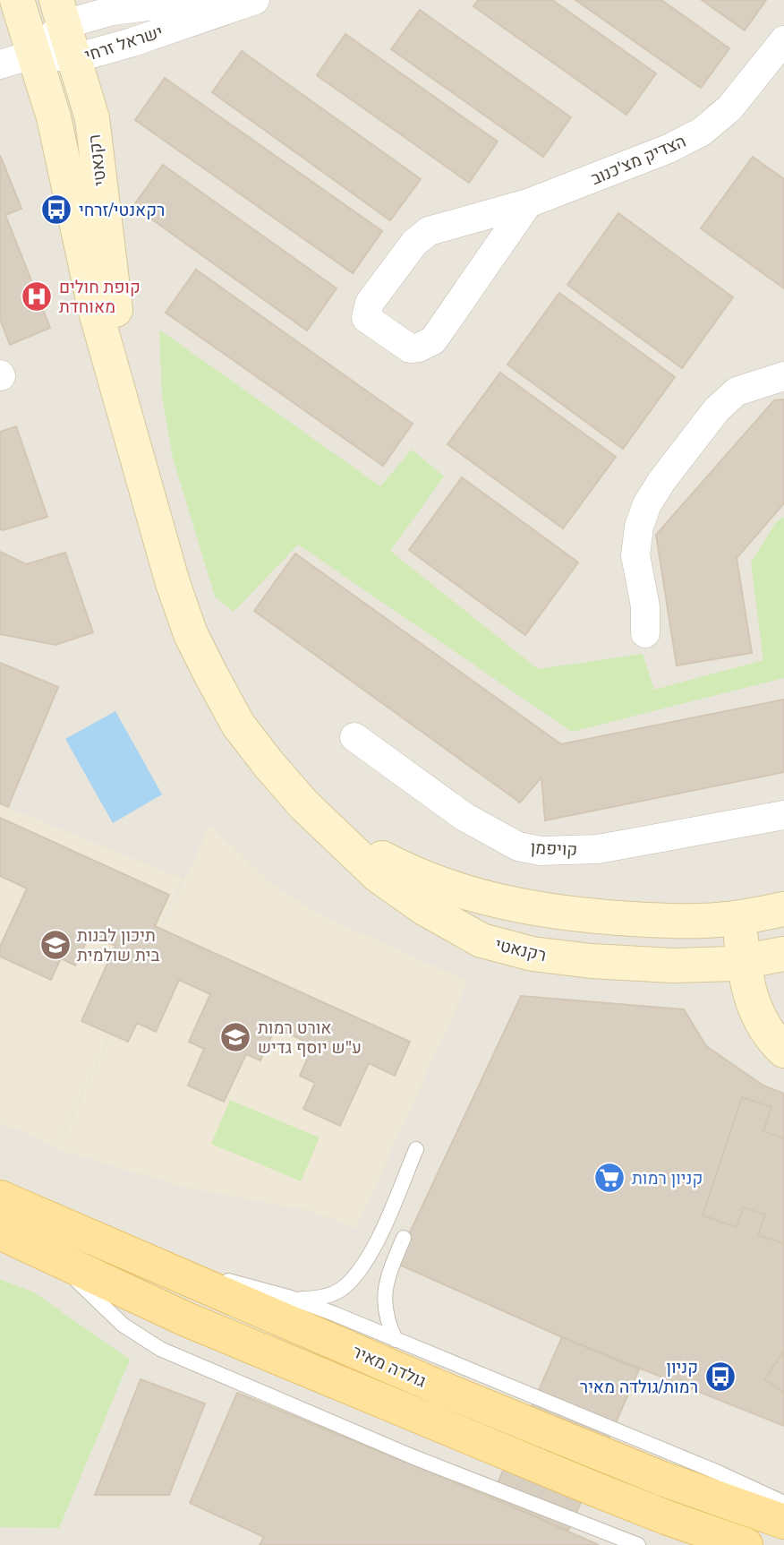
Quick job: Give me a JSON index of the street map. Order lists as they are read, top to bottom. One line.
{"streets":{"main road":["גולדה מאיר"],"street":["ישראל זרחי","הצדיק מצ'כנוב","רקנאטי","קויפמן"]},"crossings":[["ישראל זרחי","רקנאטי"]],"places":{"bus stop":["רקאנטי/זרחי","קניון רמות/גולדה מאיר"],"hospital":["קופת חולים מאוחדת"],"school or university":["תיכון לבנות בית שולמית","אורט רמות ע\"ש יוסף גדיש"],"supermarket":["קניון רמות"]}}
